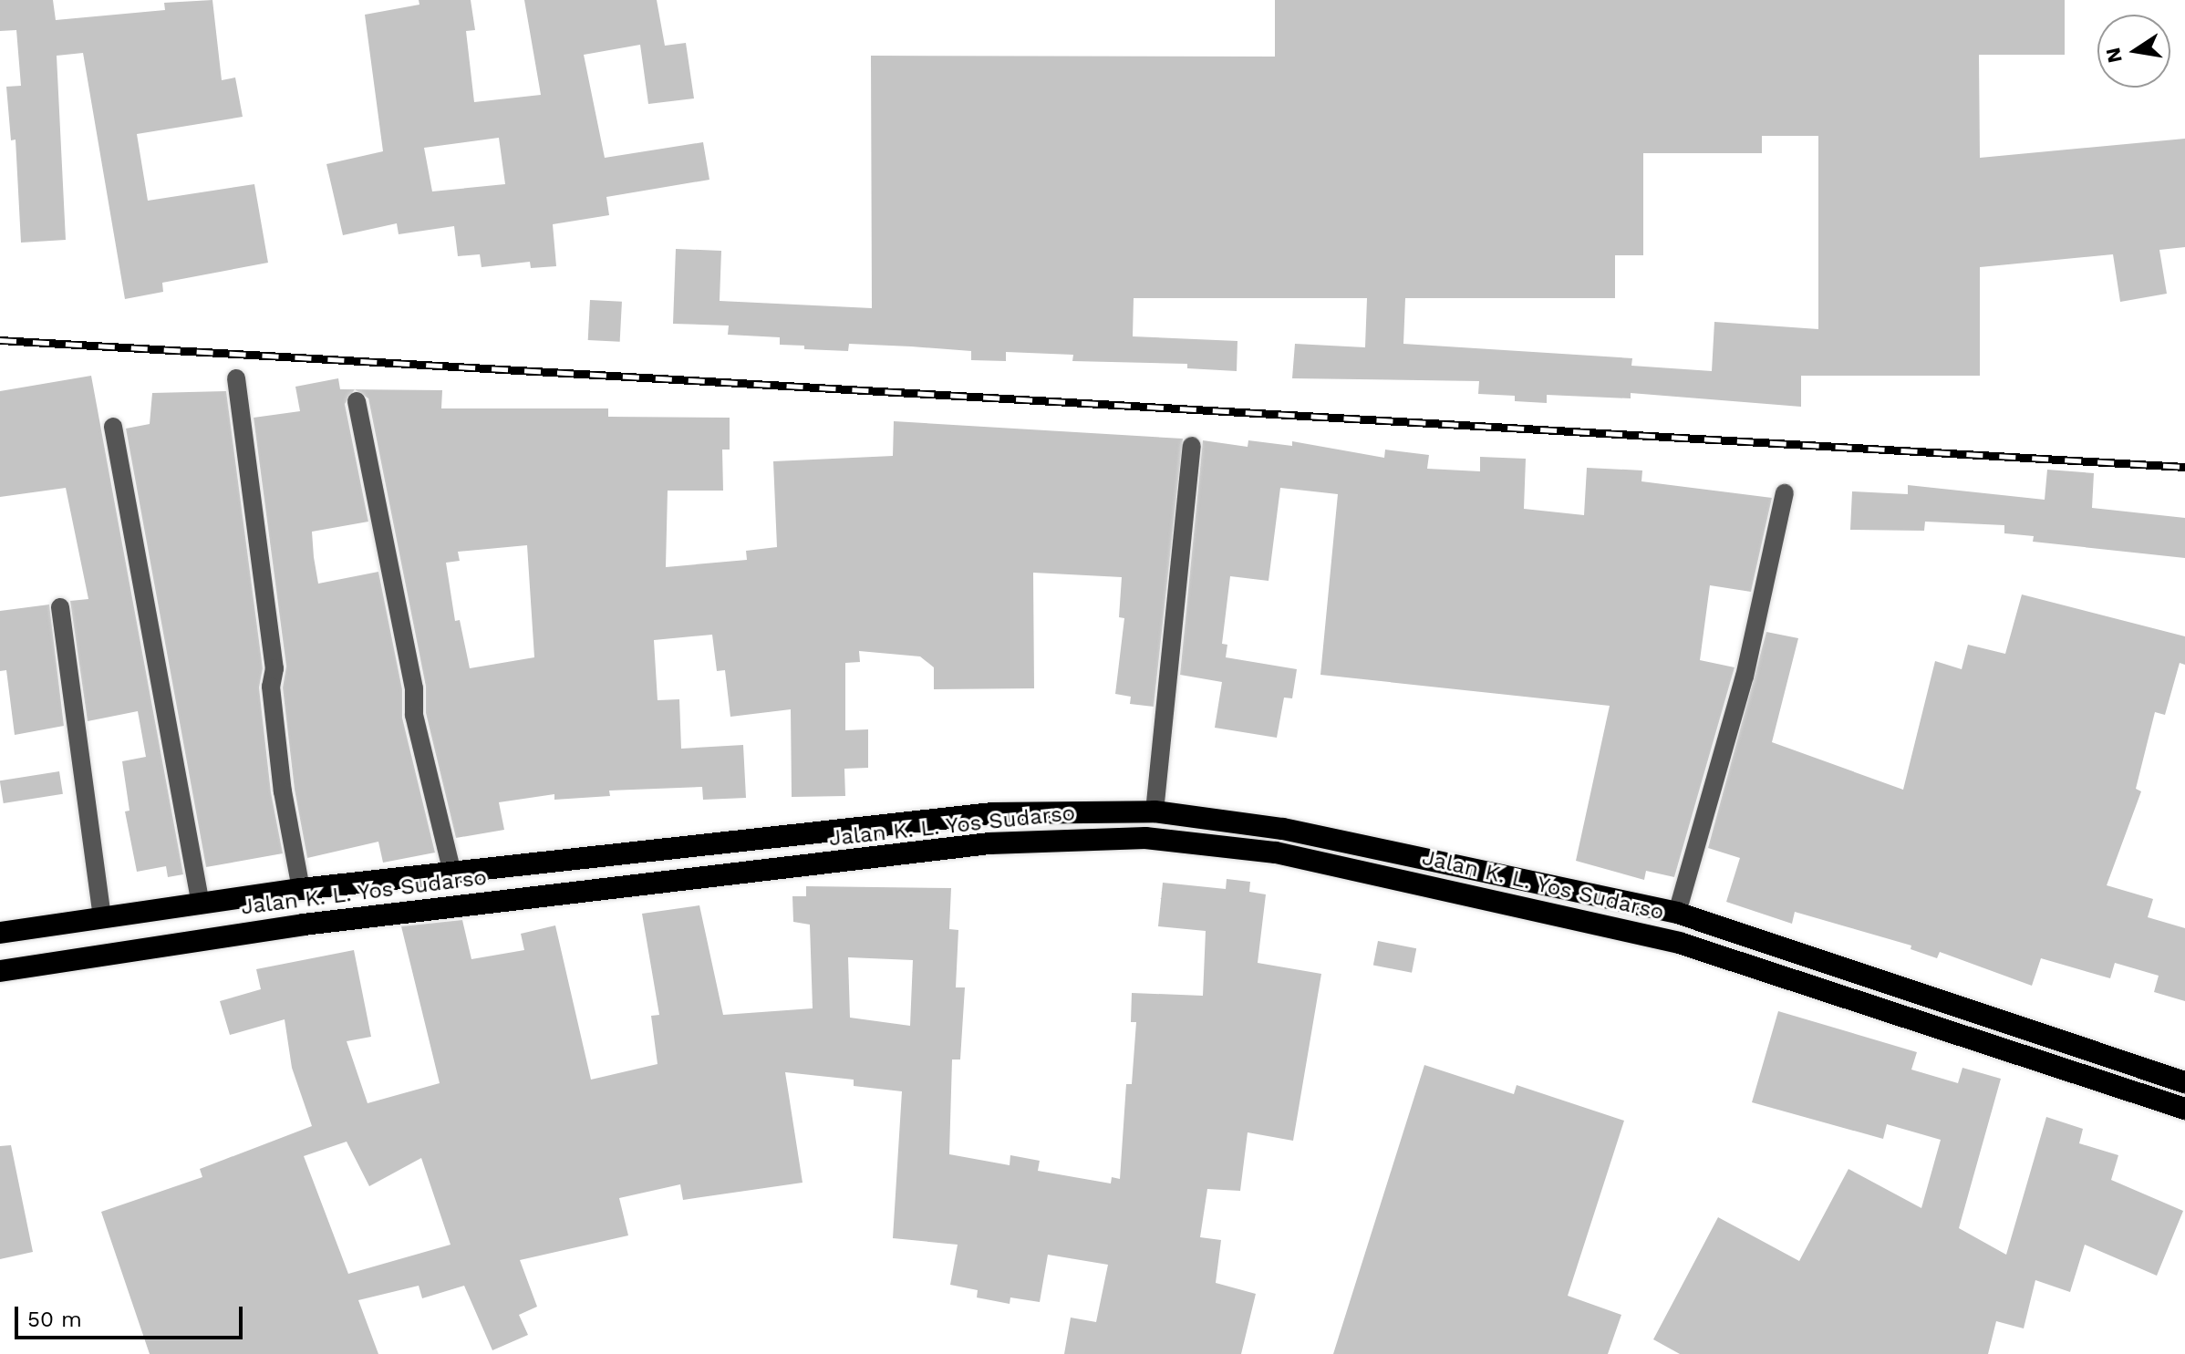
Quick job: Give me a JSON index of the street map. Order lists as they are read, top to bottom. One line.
{"streets":{"highway":["Jalan K. L. Yos Sudarso"]},"scale_bar":"50 m","north":"left"}
